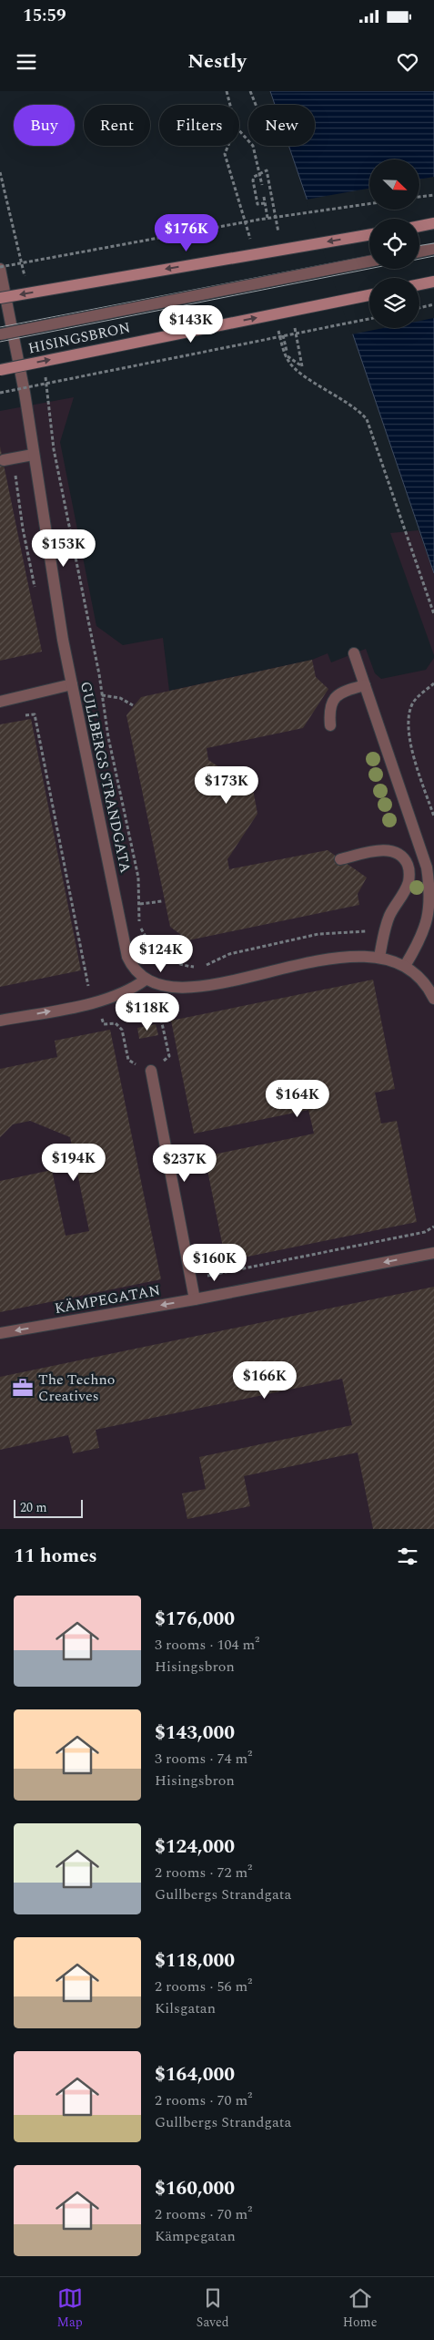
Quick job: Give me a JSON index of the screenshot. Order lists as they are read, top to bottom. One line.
{"streets":{"main road":["HISINGSBRON"],"street":["GULLBERGS STRANDGATA","KÄMPEGATAN"]},"one_way":["KÄMPEGATAN"],"places":{"office":["The Techno Creatives"]},"scale_bar":"20 m","north":"bottom right","page":{"status":"15:59","header":"Nestly","chip":["Buy","Rent","Filters","New"],"price":["$176K","$143K","$153K","$173K","$124K","$118K","$164K","$194K","$237K","$160K","$166K"],"scale":"20 m","heading":"11 homes","list":[{"name":"$176,000","note":"3 rooms · 104 m² · Hisingsbron"},{"name":"$143,000","note":"3 rooms · 74 m² · Hisingsbron"},{"name":"$124,000","note":"2 rooms · 72 m² · Gullbergs Strandgata"},{"name":"$118,000","note":"2 rooms · 56 m² · Kilsgatan"},{"name":"$164,000","note":"2 rooms · 70 m² · Gullbergs Strandgata"},{"name":"$160,000","note":"2 rooms · 70 m² · Kämpegatan"}],"tabs":["Map","Saved","Home"]}}
